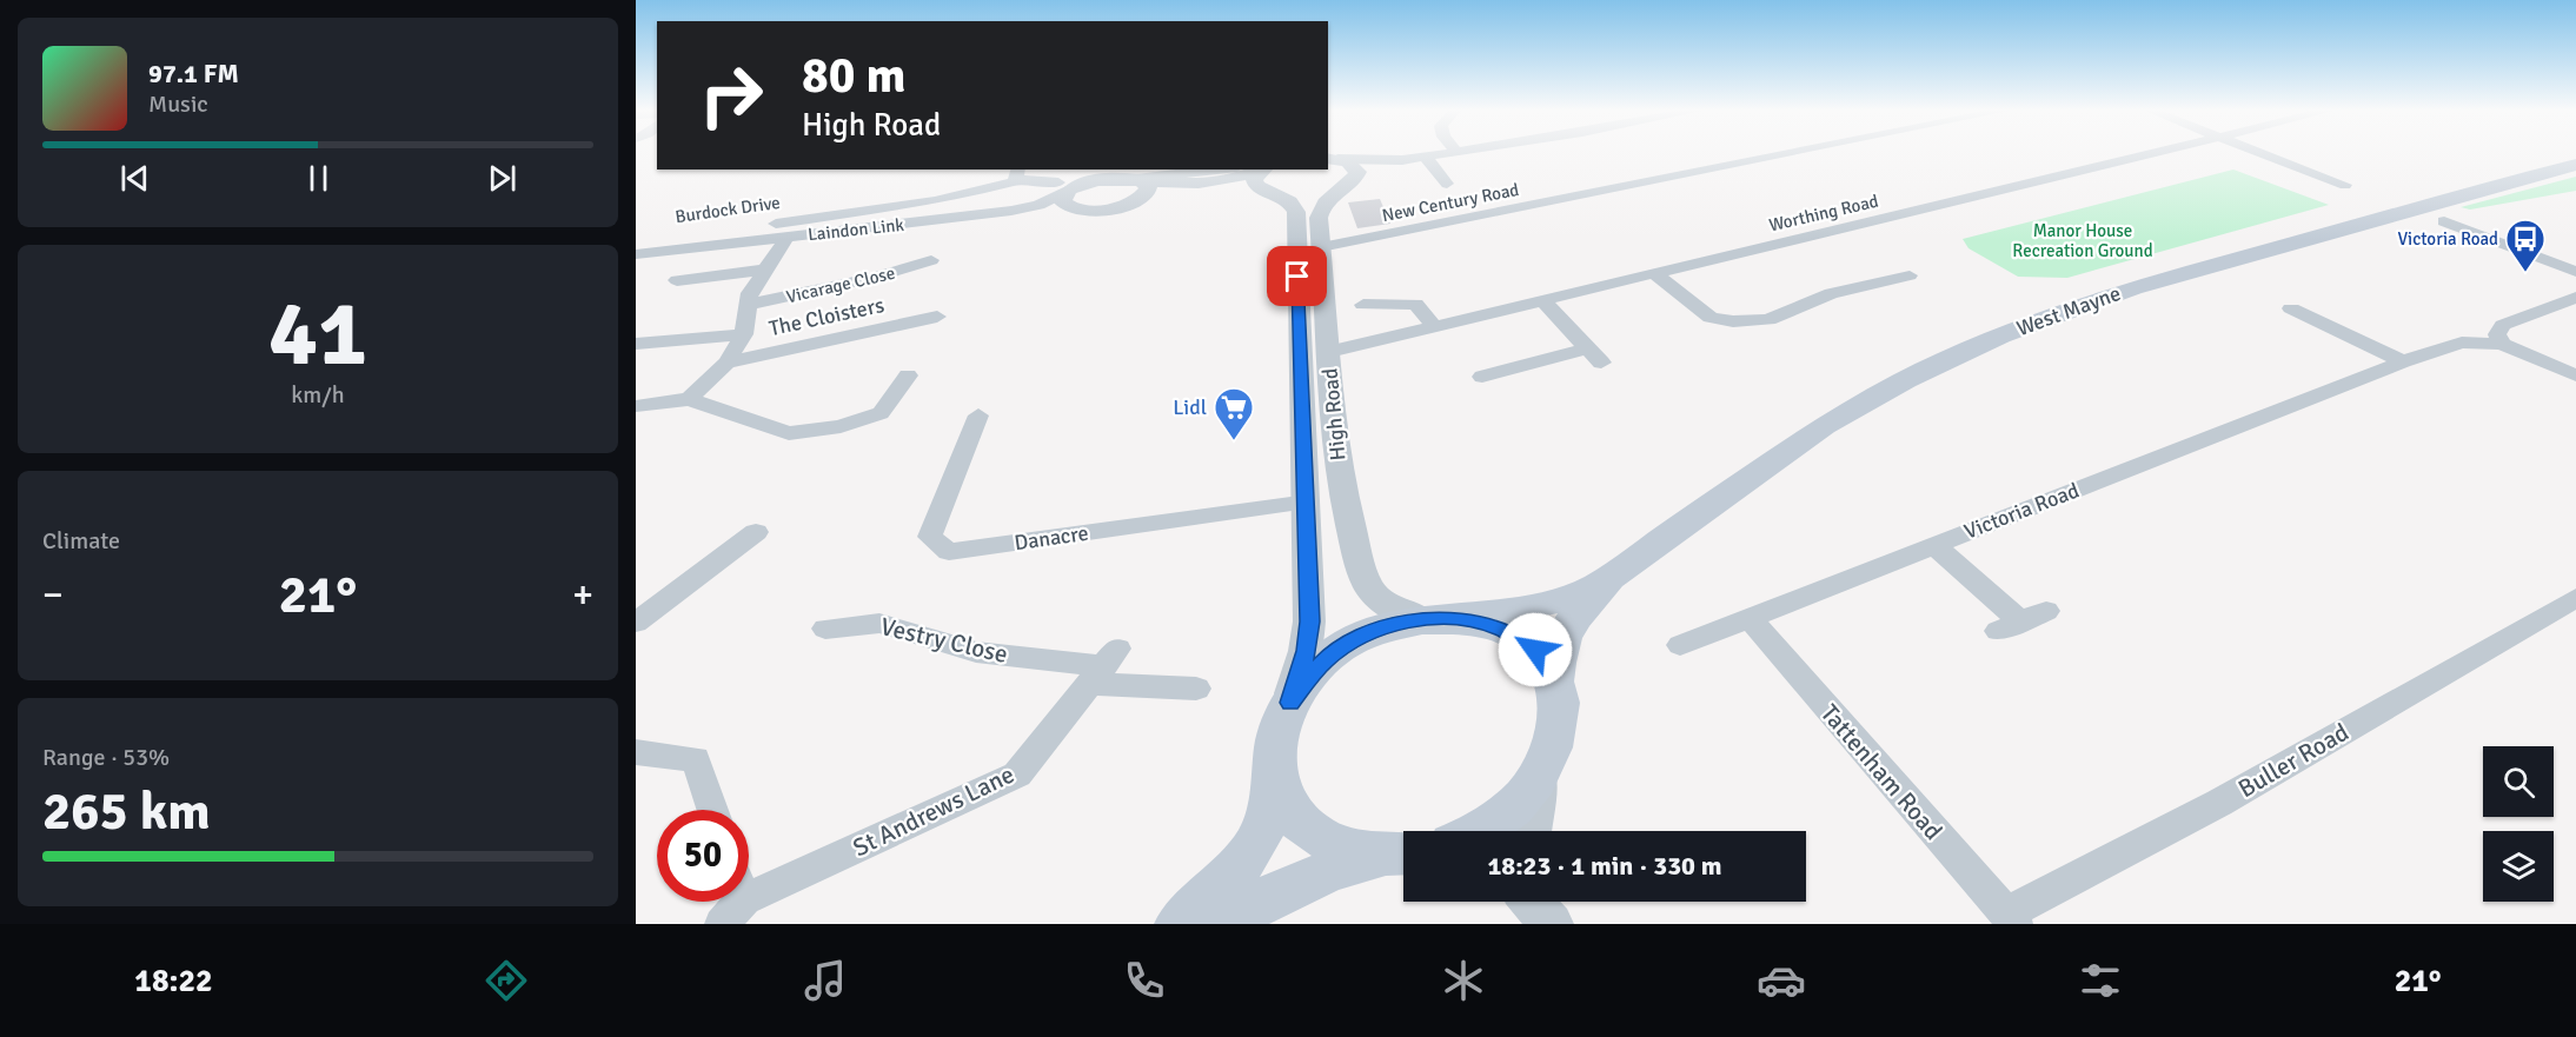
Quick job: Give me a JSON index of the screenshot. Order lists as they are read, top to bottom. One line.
{"streets":{"main road":["West Mayne"],"street":["New Century Road","Burdock Drive","Worthing Road","Laindon Link","Vicarage Close","The Cloisters","High Road","Victoria Road","Danacre","Vestry Close","Buller Road","Tattenham Road","St Andrews Lane"]},"crossings":[["New Century Road","High Road"],["Worthing Road","High Road"],["West Mayne","High Road"],["High Road","Danacre"],["Victoria Road","Tattenham Road"],["Vestry Close","St Andrews Lane"],["Buller Road","Tattenham Road"]],"parks":["Manor House Recreation Ground"],"places":{"bus stop":["Victoria Road"],"supermarket":["Lidl"]},"page":{"turn":["80 m","High Road"],"song":["97.1 FM","Music"],"tile":[["41","km/h"],"Climate",["Range · 53%","265 km"]],"heat":["−","21°","+"],"limit":"50","trip":"18:23 · 1 min · 330 m","tabs":["18:22","21°"]}}
